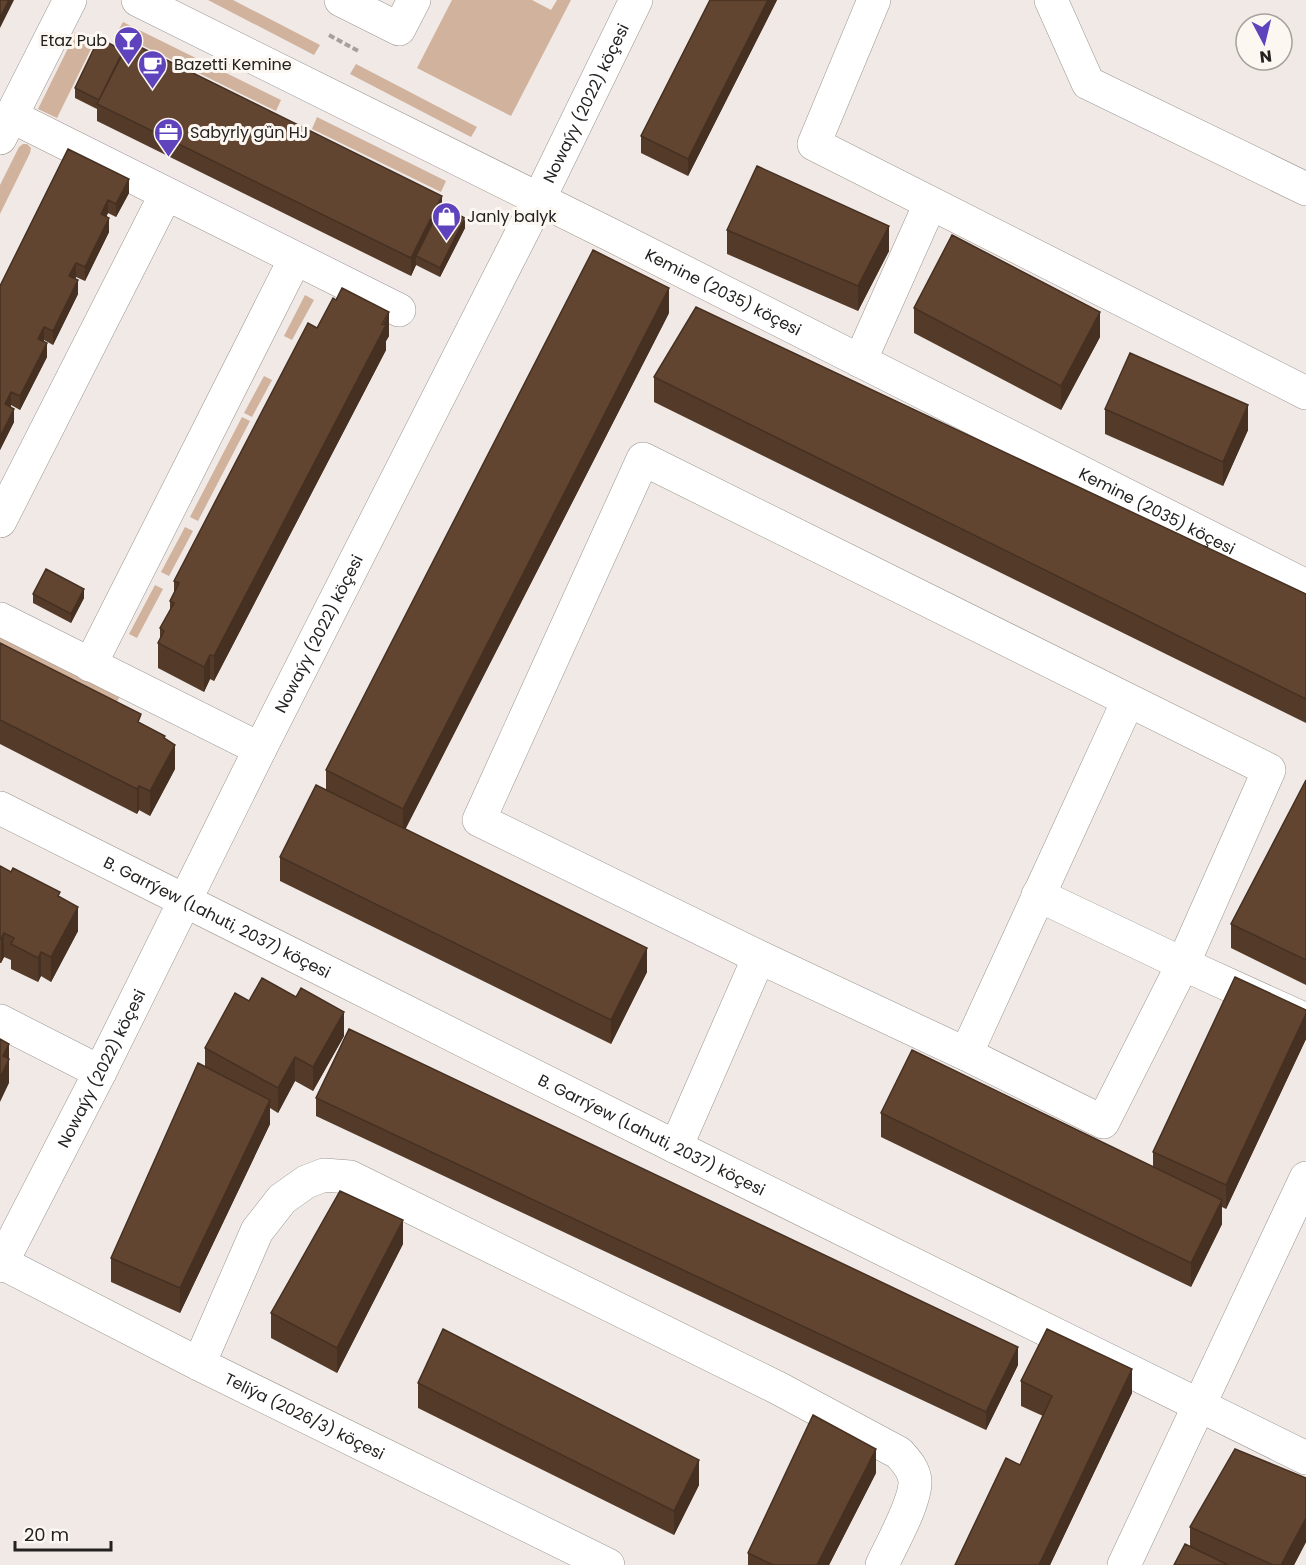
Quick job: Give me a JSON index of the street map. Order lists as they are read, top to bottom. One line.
{"streets":{"street":["Nowaýy (2022) köçesi","Kemine (2035) köçesi","B. Garrýew (Lahuti, 2037) köçesi","Teliýa (2026/3) köçesi"]},"crossings":[["Nowaýy (2022) köçesi","Kemine (2035) köçesi"],["Nowaýy (2022) köçesi","B. Garrýew (Lahuti, 2037) köçesi"],["Nowaýy (2022) köçesi","Teliýa (2026/3) köçesi"]],"places":{"bar":["Etaz Pub"],"cafe":["Bazetti Kemine"],"office":["Sabyrly gün HJ"],"shop":["Janly balyk"]},"scale_bar":"20 m","north":"bottom"}
